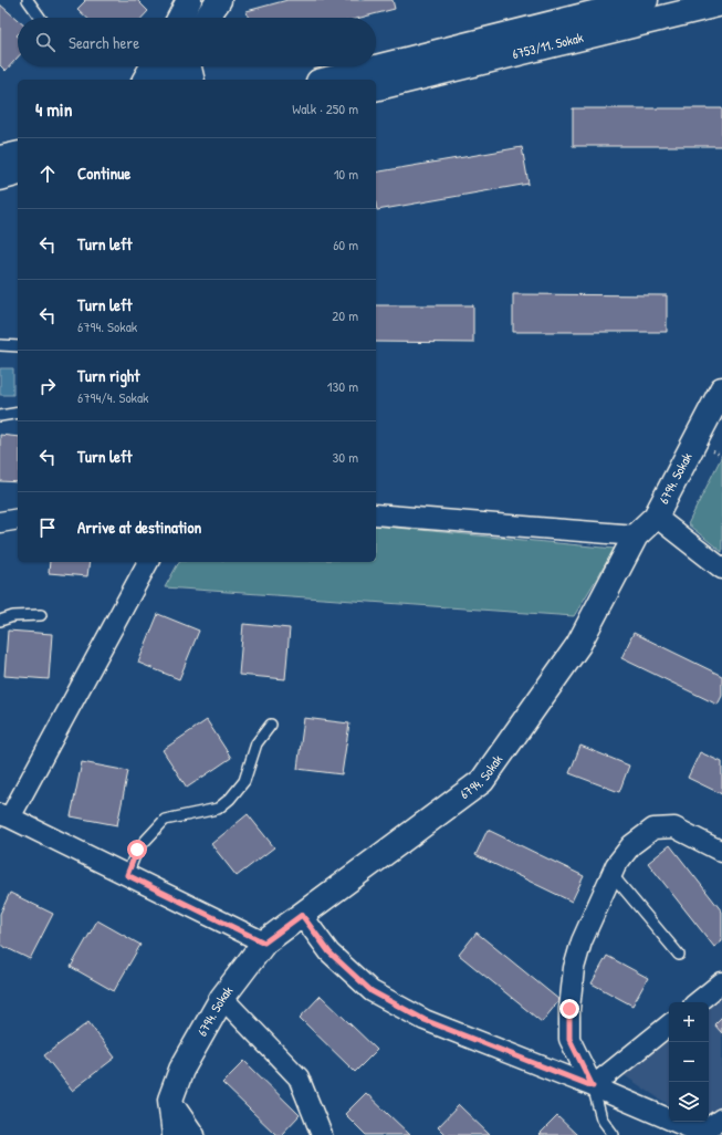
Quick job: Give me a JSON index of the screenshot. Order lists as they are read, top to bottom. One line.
{"streets":{"street":["6753/11. Sokak","6794. Sokak"]},"page":{"search":"Search here","heading":["4 min","Walk · 250 m"],"list":[["Continue","10 m"],["Turn left","60 m"],["Turn left","6794. Sokak","20 m"],["Turn right","6794/4. Sokak","130 m"],["Turn left","30 m"],"Arrive at destination"],"map_buttons":["+","−"]}}
